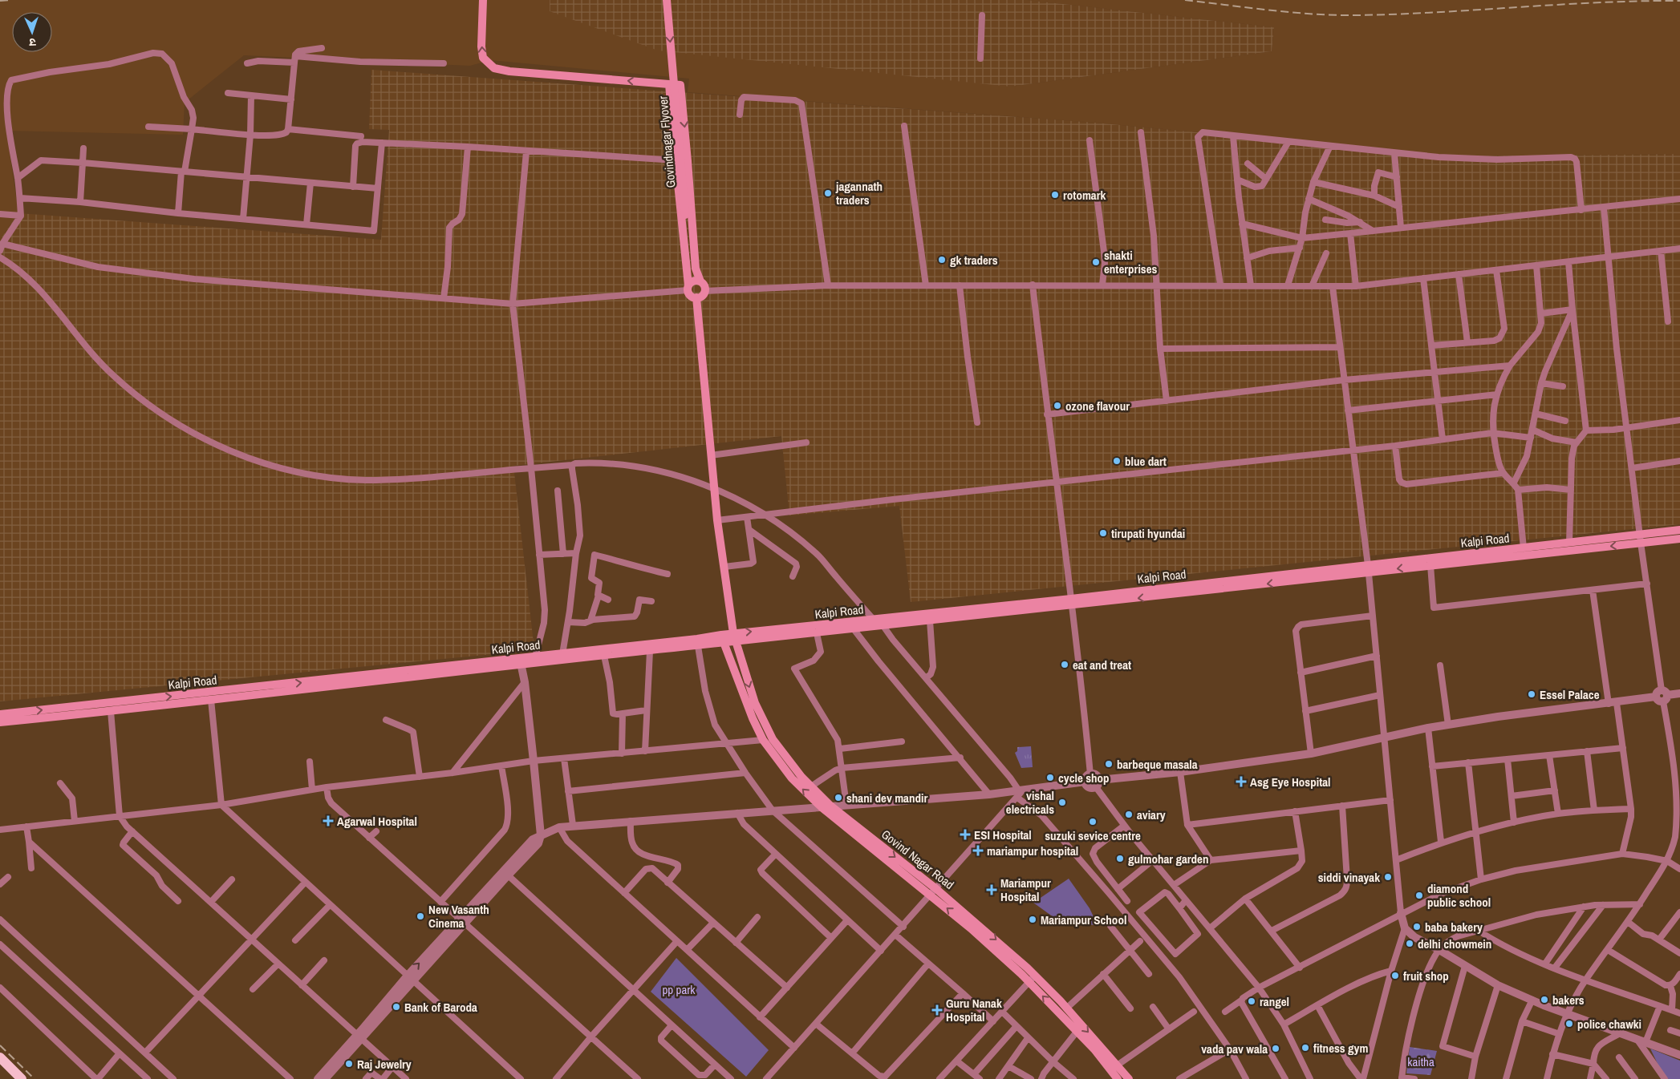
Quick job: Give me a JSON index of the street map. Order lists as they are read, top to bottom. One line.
{"streets":{"main road":["Govindnagar Flyover","Kalpi Road","Govind Nagar Road"]},"crossings":[["Kalpi Road","Govind Nagar Road"]],"parks":["pp park","kaitha"],"places":{"other":["jagannath traders","rotomark","gk traders","shakti enterprises","ozone flavour","blue dart","tirupati hyundai","eat and treat","Essel Palace","barbeque masala","cycle shop","shani dev mandir","vishal electricals","aviary","suzuki sevice centre","gulmohar garden","siddi vinayak","diamond public school","New Vasanth Cinema","Mariampur School","baba bakery","delhi chowmein","fruit shop","bakers","rangel","Bank of Baroda","police chawki","fitness gym","vada pav wala","Raj Jewelry"],"health":["Asg Eye Hospital","Agarwal Hospital","ESI Hospital","mariampur hospital","Mariampur Hospital","Guru Nanak Hospital"]},"north":"bottom"}
